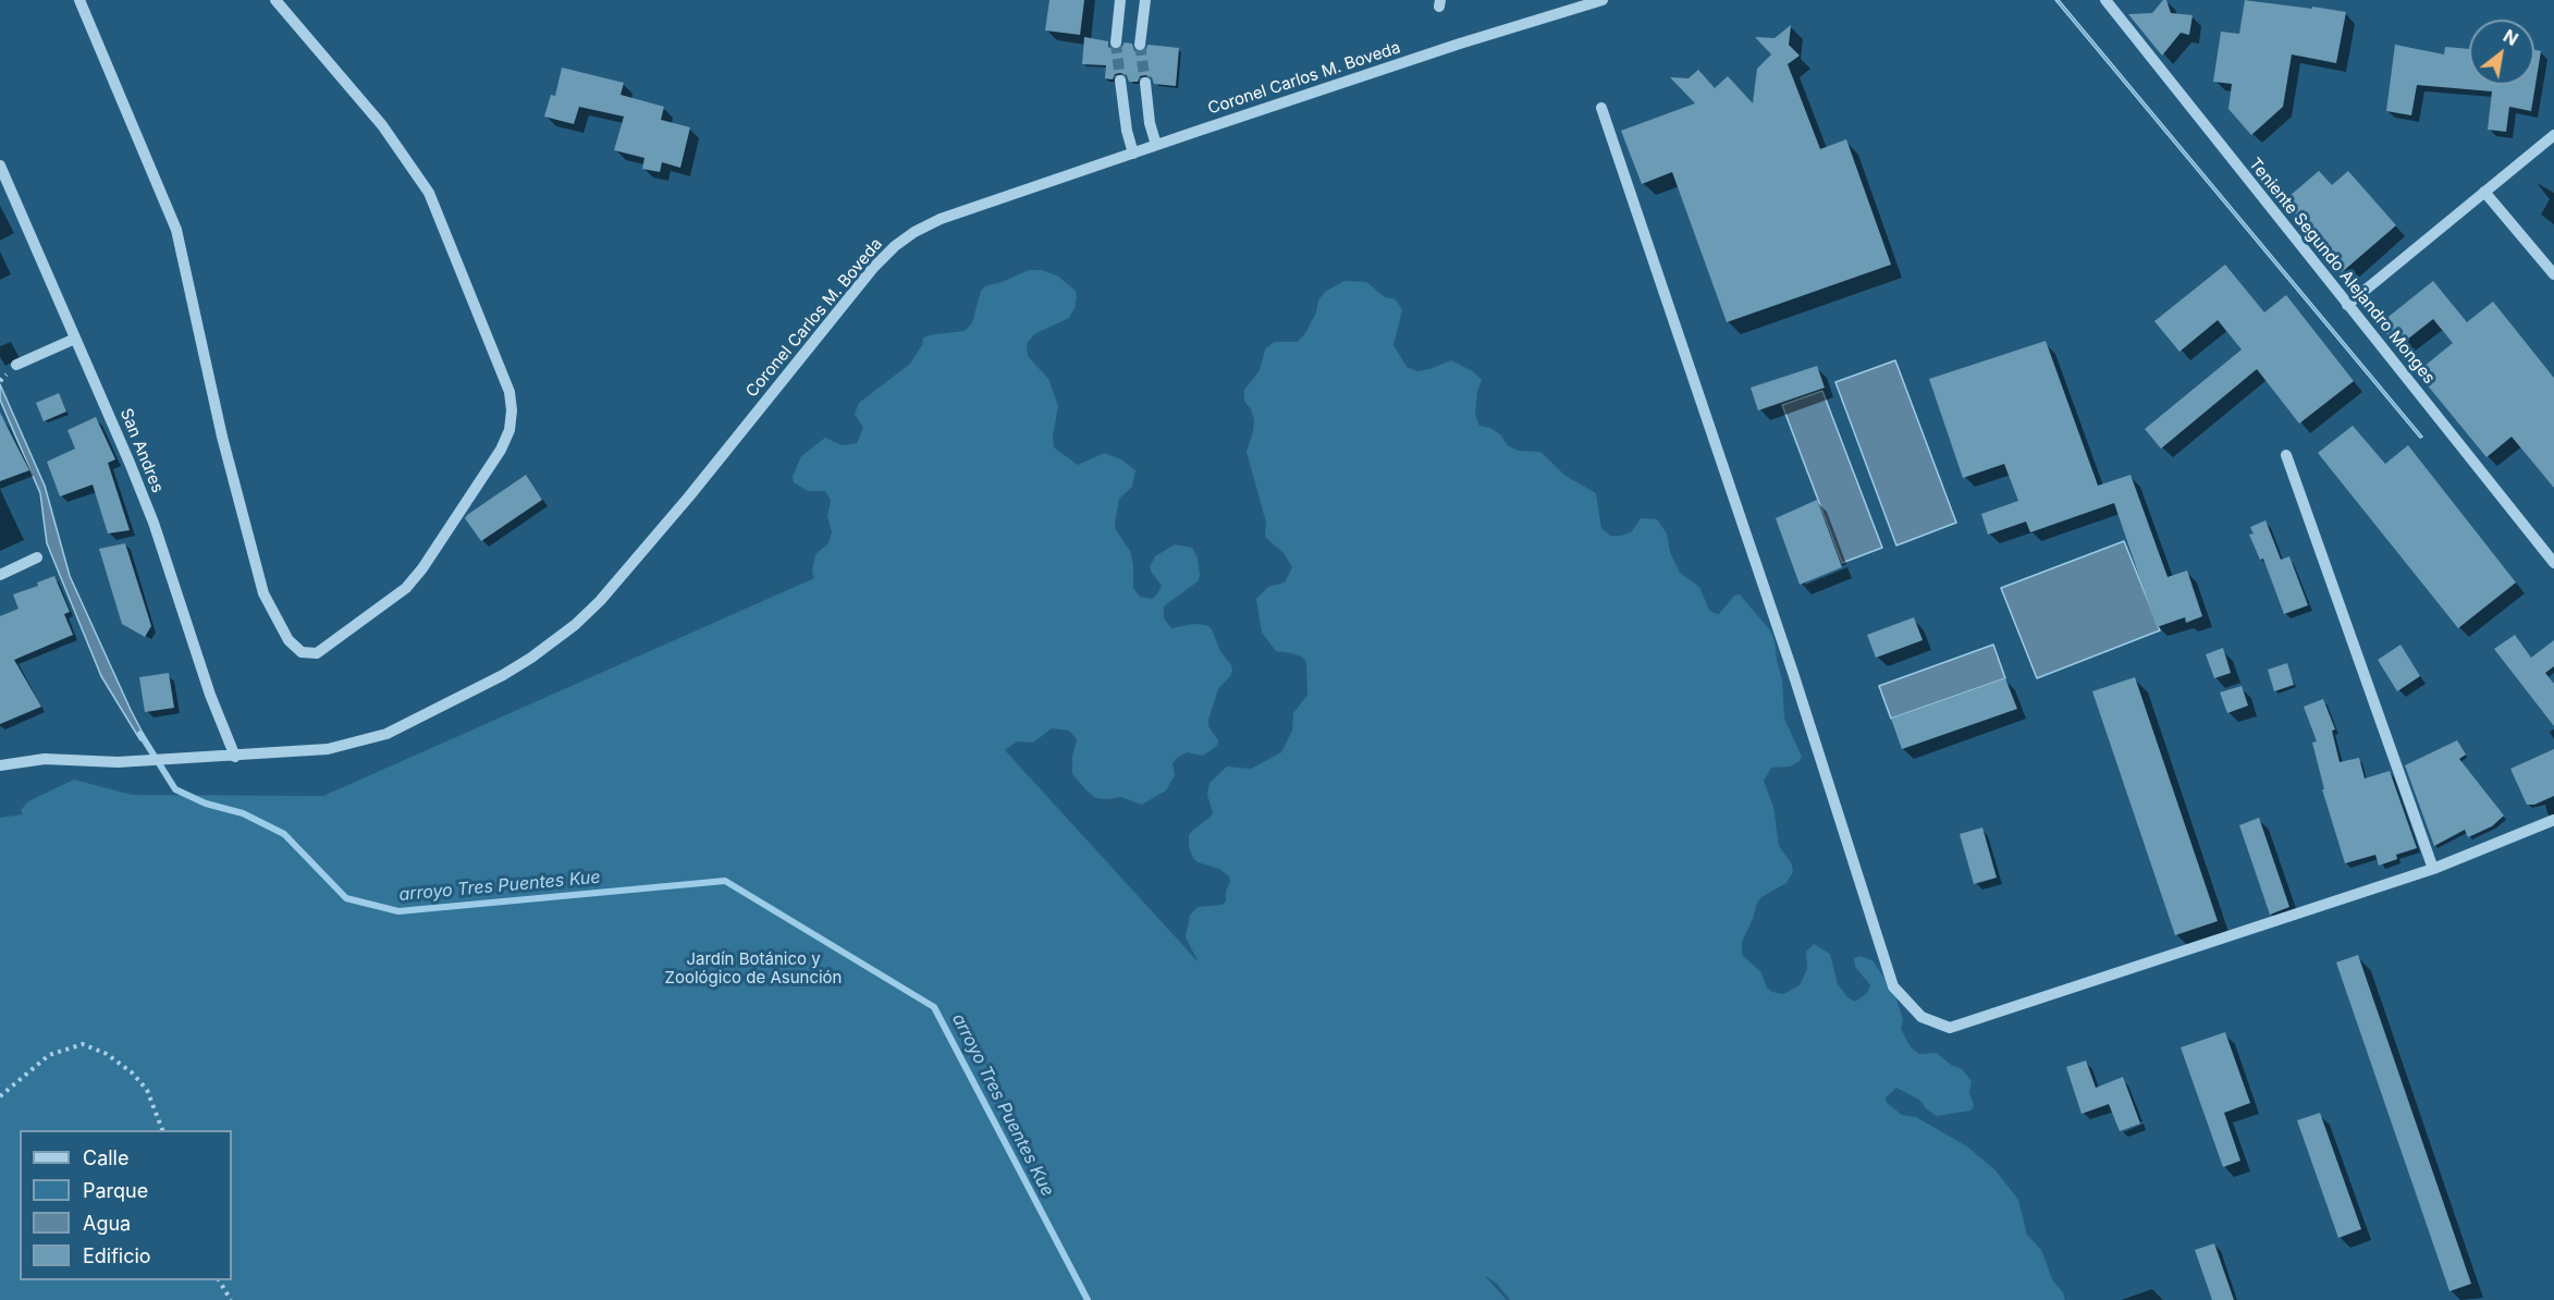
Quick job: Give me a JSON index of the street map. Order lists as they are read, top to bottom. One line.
{"streets":{"street":["Coronel Carlos M. Boveda","Teniente Segundo Alejandro Monges","San Andres"]},"crossings":[["Coronel Carlos M. Boveda","San Andres"]],"water":["arroyo Tres Puentes Kue"],"parks":["Jardín Botánico y Zoológico de Asunción"],"legend":["Calle","Parque","Agua","Edificio"],"north":"top right"}
